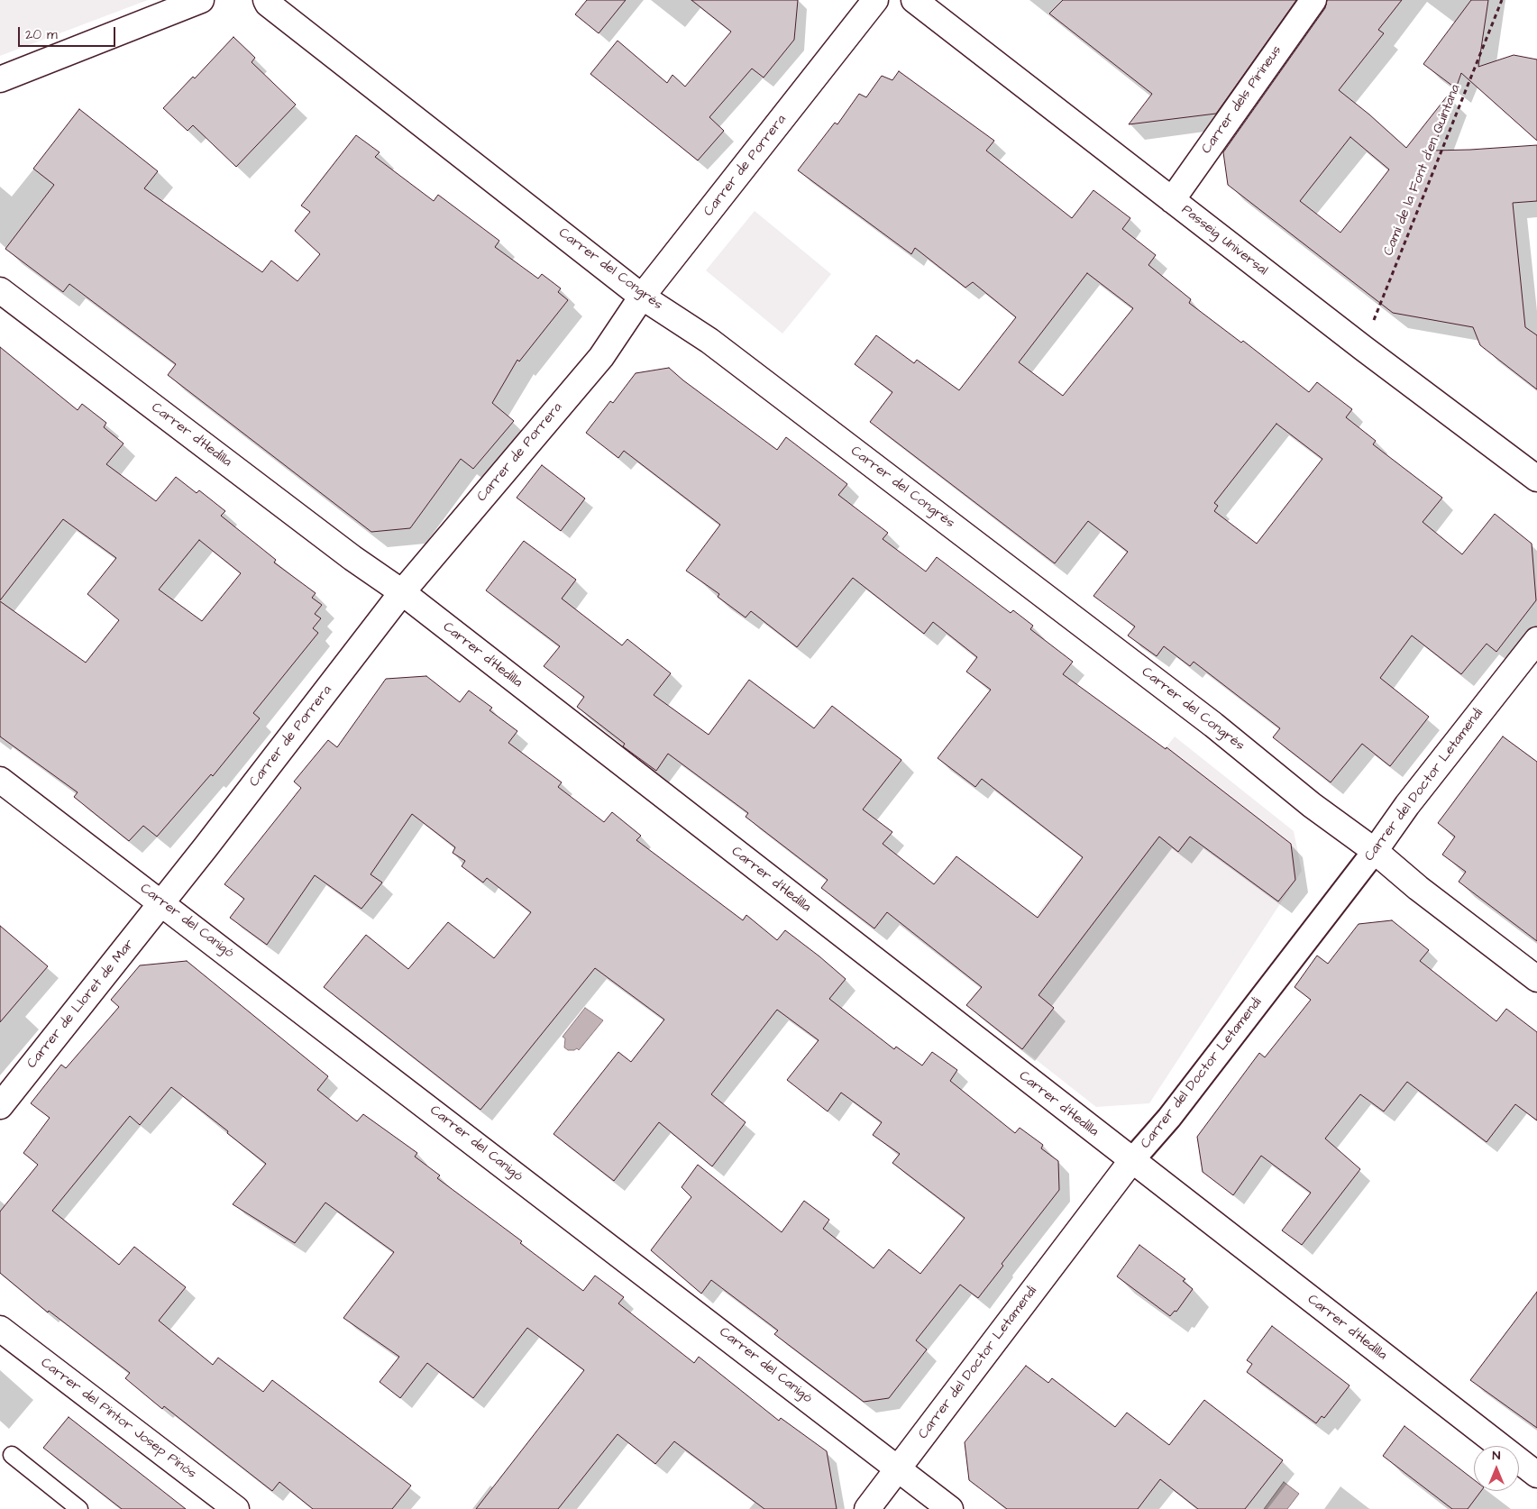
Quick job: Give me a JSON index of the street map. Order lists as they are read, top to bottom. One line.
{"streets":{"street":["Carrer dels Pirineus","Carrer de Porrera","Passeig Universal","Carrer del Congrés","Carrer d'Hedilla","Carrer del Doctor Letamendi","Carrer del Canigó","Carrer de Lloret de Mar","Carrer del Pintor Josep Pinós"],"path":["Camí de la Font d'en Quintana"]},"crossings":[["Carrer dels Pirineus","Passeig Universal"],["Carrer de Porrera","Carrer del Congrés"],["Carrer de Porrera","Carrer d'Hedilla"],["Carrer de Porrera","Carrer del Canigó"],["Carrer de Porrera","Carrer de Lloret de Mar"],["Camí de la Font d'en Quintana","Passeig Universal"],["Carrer del Congrés","Carrer del Doctor Letamendi"],["Carrer d'Hedilla","Carrer del Doctor Letamendi"],["Carrer del Doctor Letamendi","Carrer del Canigó"],["Carrer del Canigó","Carrer de Lloret de Mar"]],"scale_bar":"20 m","north":"top"}
